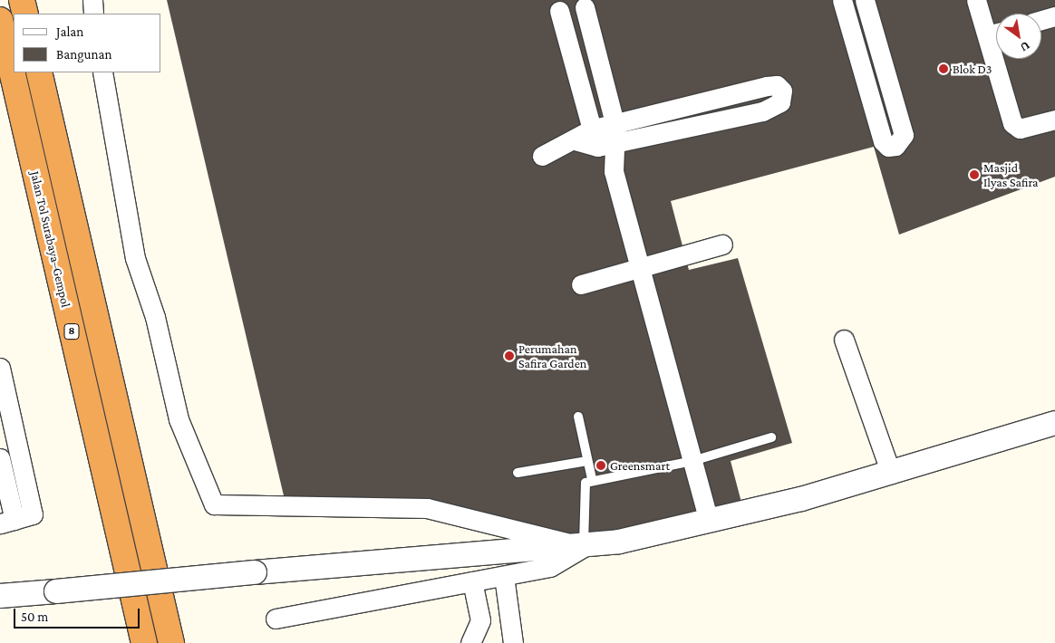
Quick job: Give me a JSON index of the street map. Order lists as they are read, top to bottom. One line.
{"streets":{"highway":["Jalan Tol Surabaya–Gempol","8"]},"places":["Blok D3","Masjid Ilyas Safira","Perumahan Safira Garden","Greensmart"],"legend":["Jalan","Bangunan"],"scale_bar":"50 m","north":"bottom right"}
